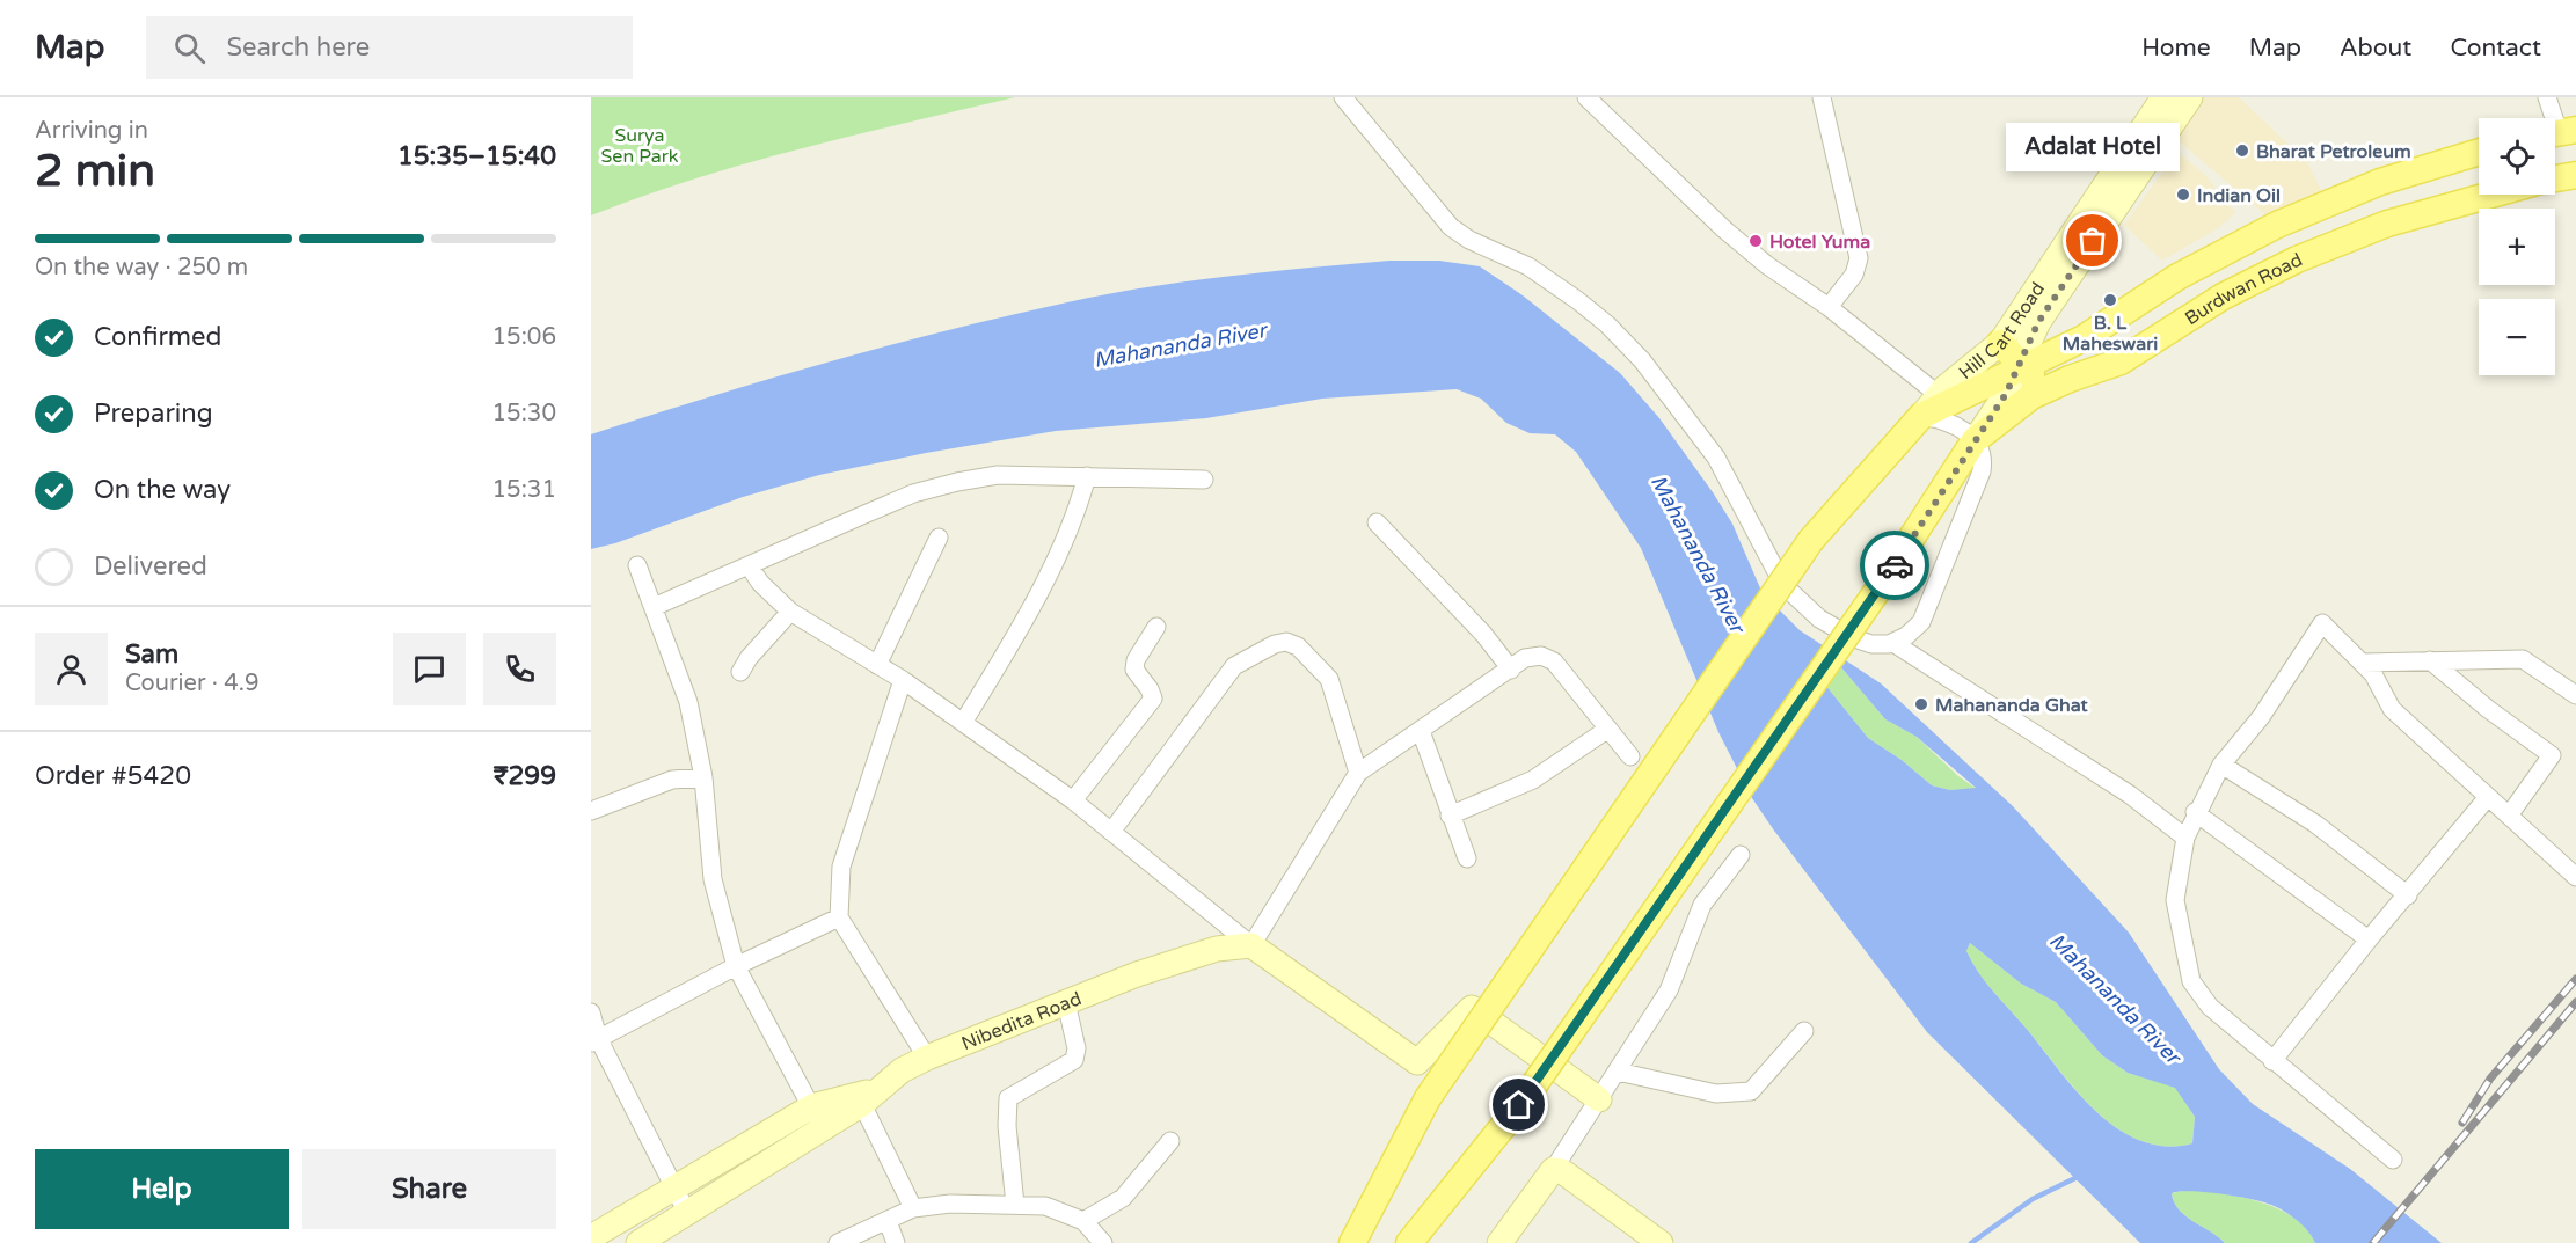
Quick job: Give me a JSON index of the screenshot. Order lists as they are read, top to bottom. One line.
{"streets":{"main road":["Burdwan Road","Hill Cart Road"],"street":["Nibedita Road"]},"crossings":[["Burdwan Road","Hill Cart Road"]],"water":["Mahananda River"],"parks":["Surya Sen Park"],"places":["Bharat Petroleum","Indian Oil","Hotel Yuma","Adalat Hotel","B. L Maheswari","Mahananda Ghat"],"page":{"header":"Map","search":"Search here","nav":["Home","Map","About","Contact"],"heading":["2 min","Arriving in","15:35–15:40"],"panel":["Sam","Courier · 4.9","Order #5420","₹299"],"map_buttons":["+","−"],"bubble":"Adalat Hotel","bar":"On the way · 250 m","list":[["Confirmed","15:06"],["Preparing","15:30"],["On the way","15:31"],"Delivered"],"buttons":["Help","Share"]}}
